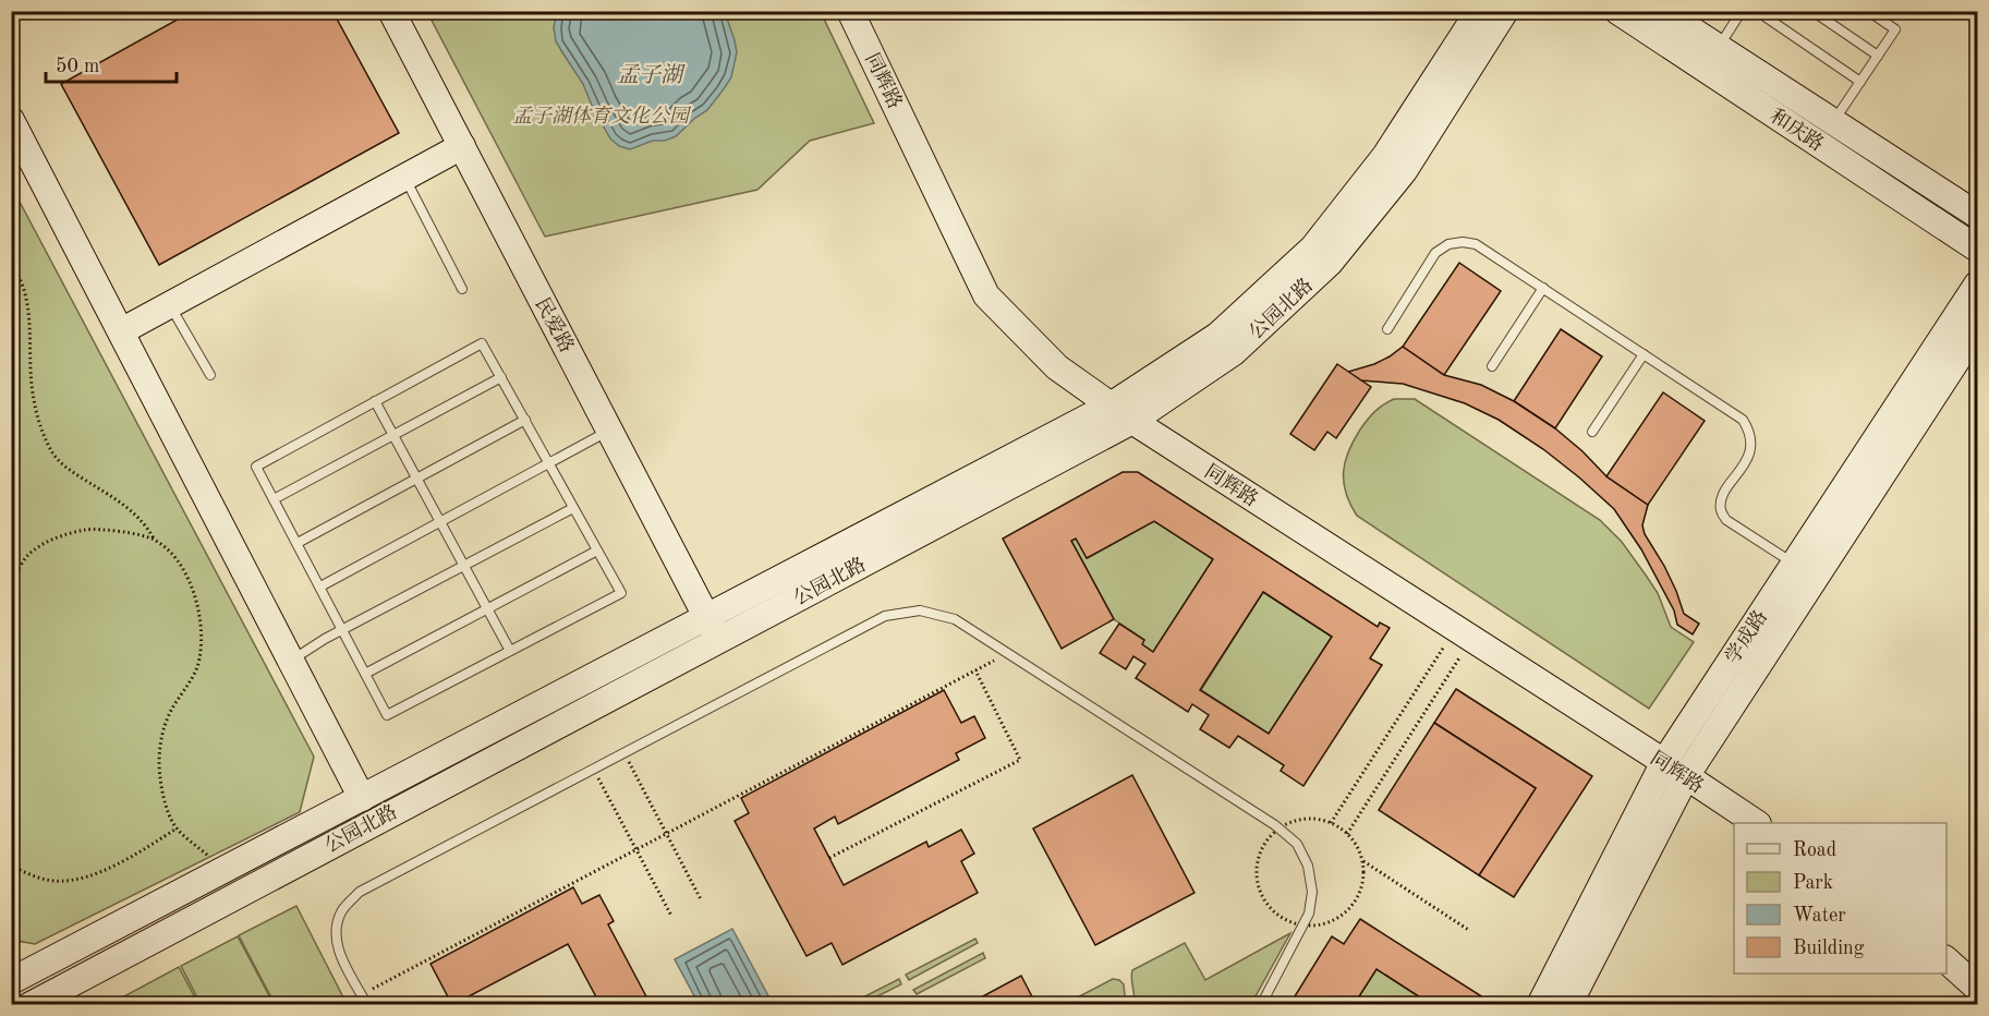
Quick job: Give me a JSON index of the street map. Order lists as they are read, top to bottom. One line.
{"streets":{"main road":["同辉路","和庆路","公园北路","民爱路","学成路"]},"crossings":[["同辉路","公园北路"],["同辉路","学成路"],["公园北路","民爱路"]],"water":["孟子湖"],"parks":["孟子湖体育文化公园"],"legend":["Road","Park","Water","Building"],"scale_bar":"50 m"}
